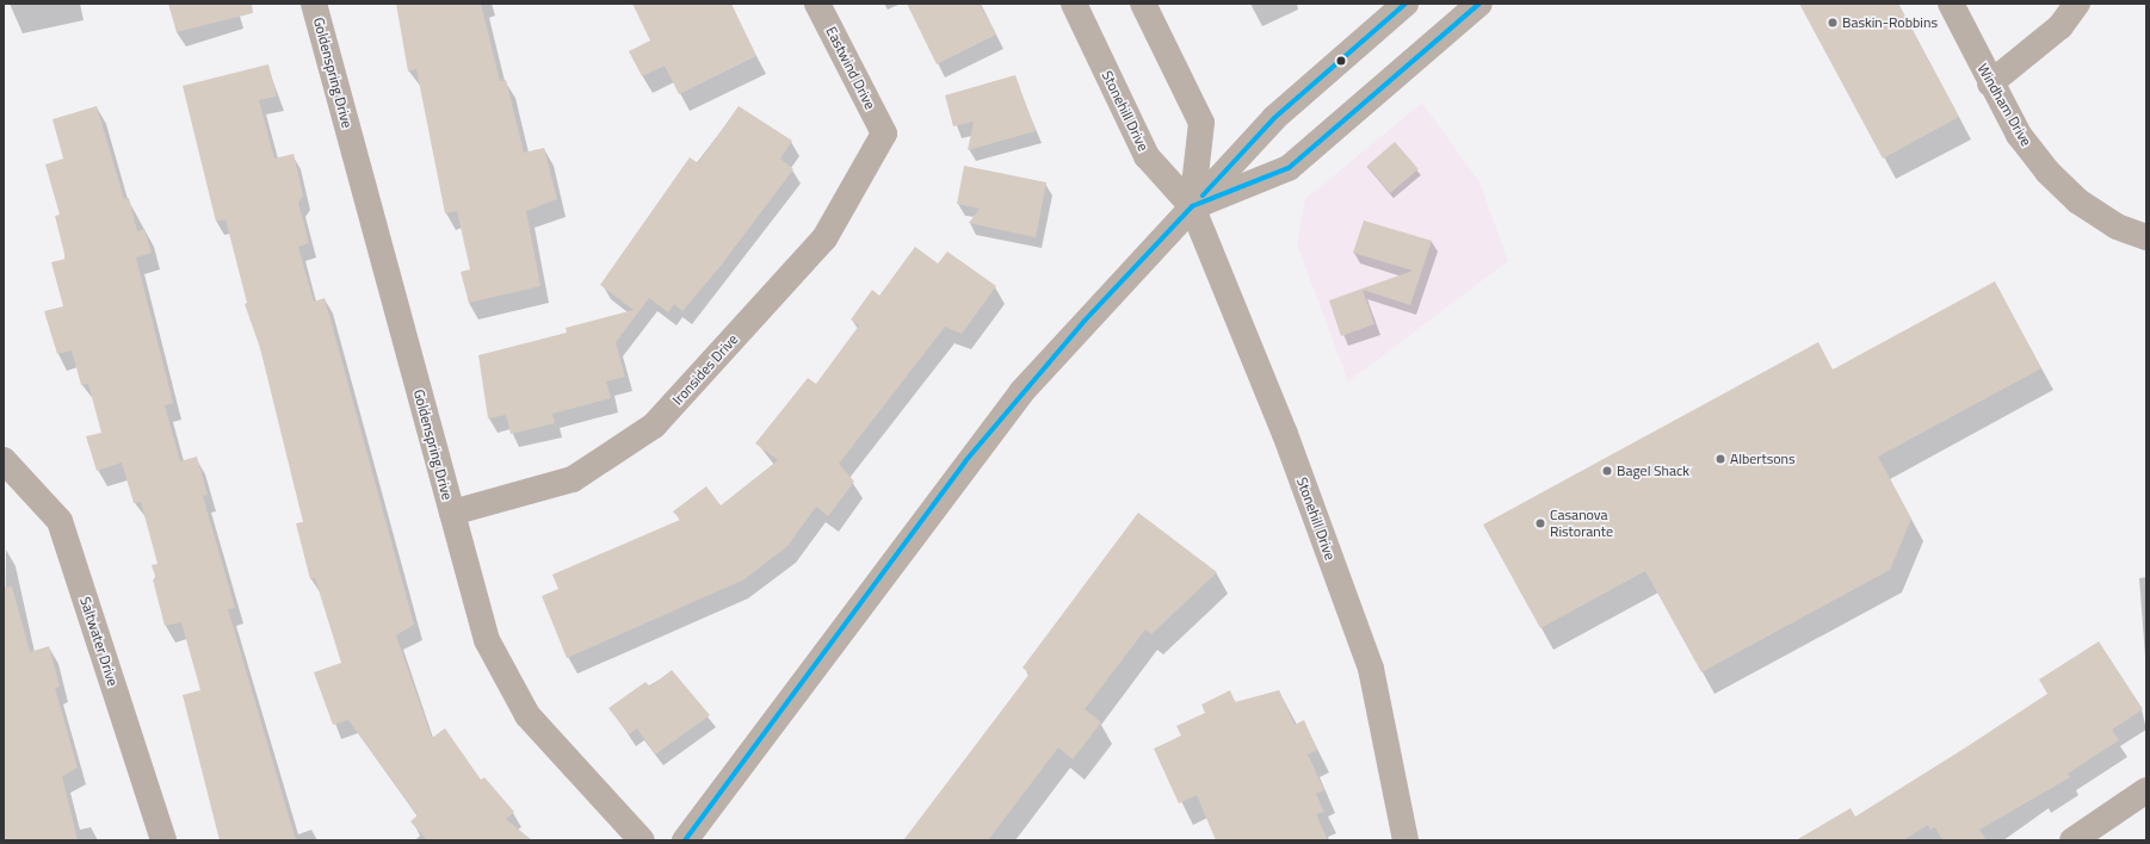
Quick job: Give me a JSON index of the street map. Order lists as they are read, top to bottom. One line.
{"streets":{"main road":["Stonehill Drive"],"street":["Eastwind Drive","Goldenspring Drive","Windham Drive","Ironsides Drive","Saltwater Drive"]},"crossings":[["Eastwind Drive","Ironsides Drive"],["Goldenspring Drive","Ironsides Drive"]],"places":["Baskin-Robbins","Albertsons","Bagel Shack","Casanova Ristorante"]}
